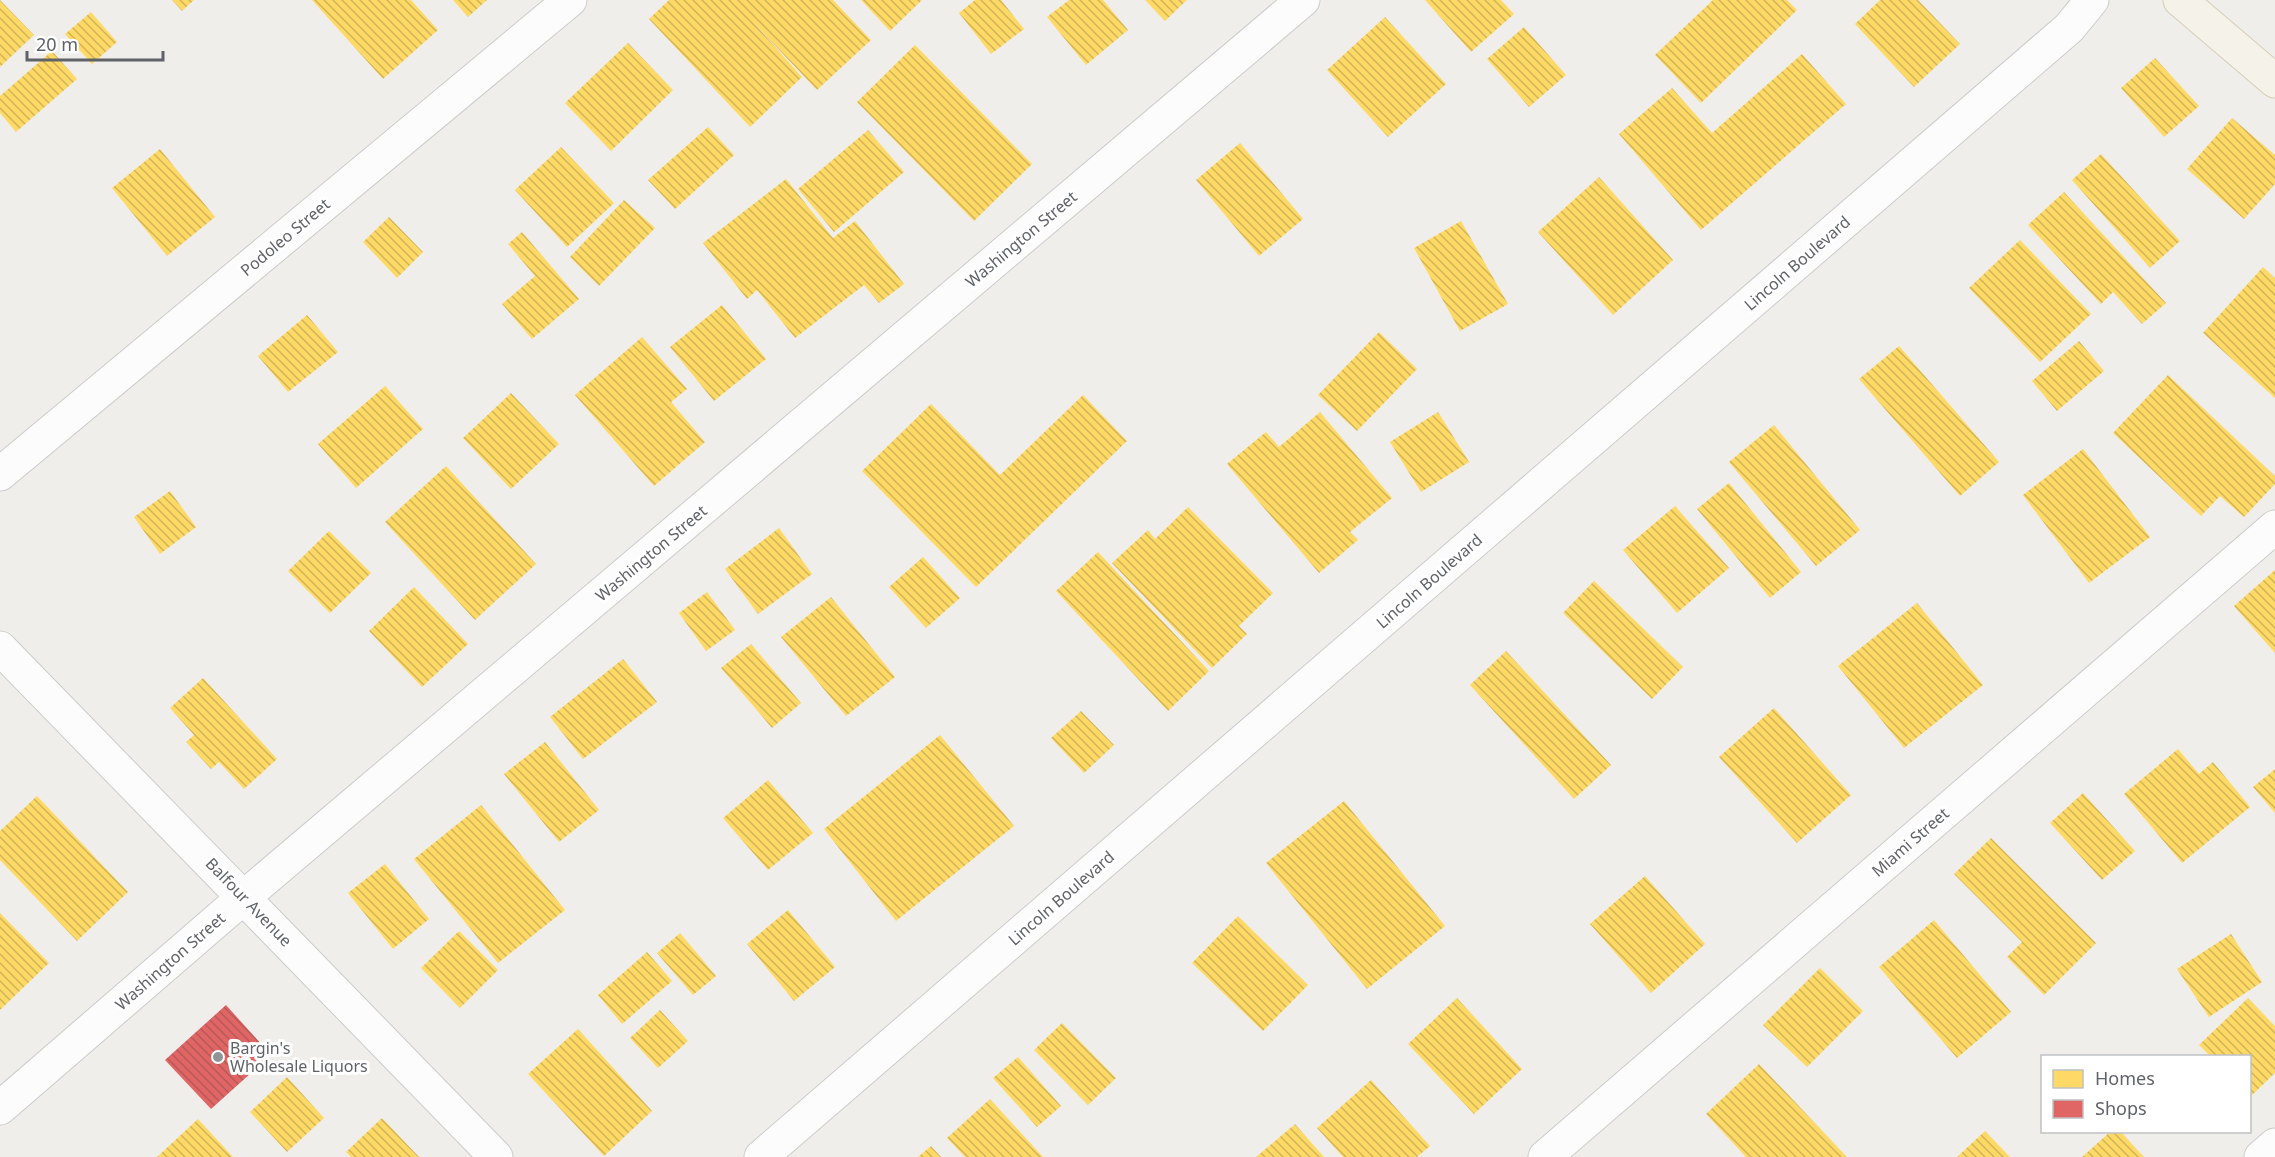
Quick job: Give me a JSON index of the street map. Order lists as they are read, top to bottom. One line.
{"streets":{"street":["Podoleo Street","Washington Street","Lincoln Boulevard","Miami Street","Balfour Avenue"]},"crossings":[["Washington Street","Balfour Avenue"]],"places":["Bargin's Wholesale Liquors"],"legend":["Homes","Shops"],"scale_bar":"20 m"}
